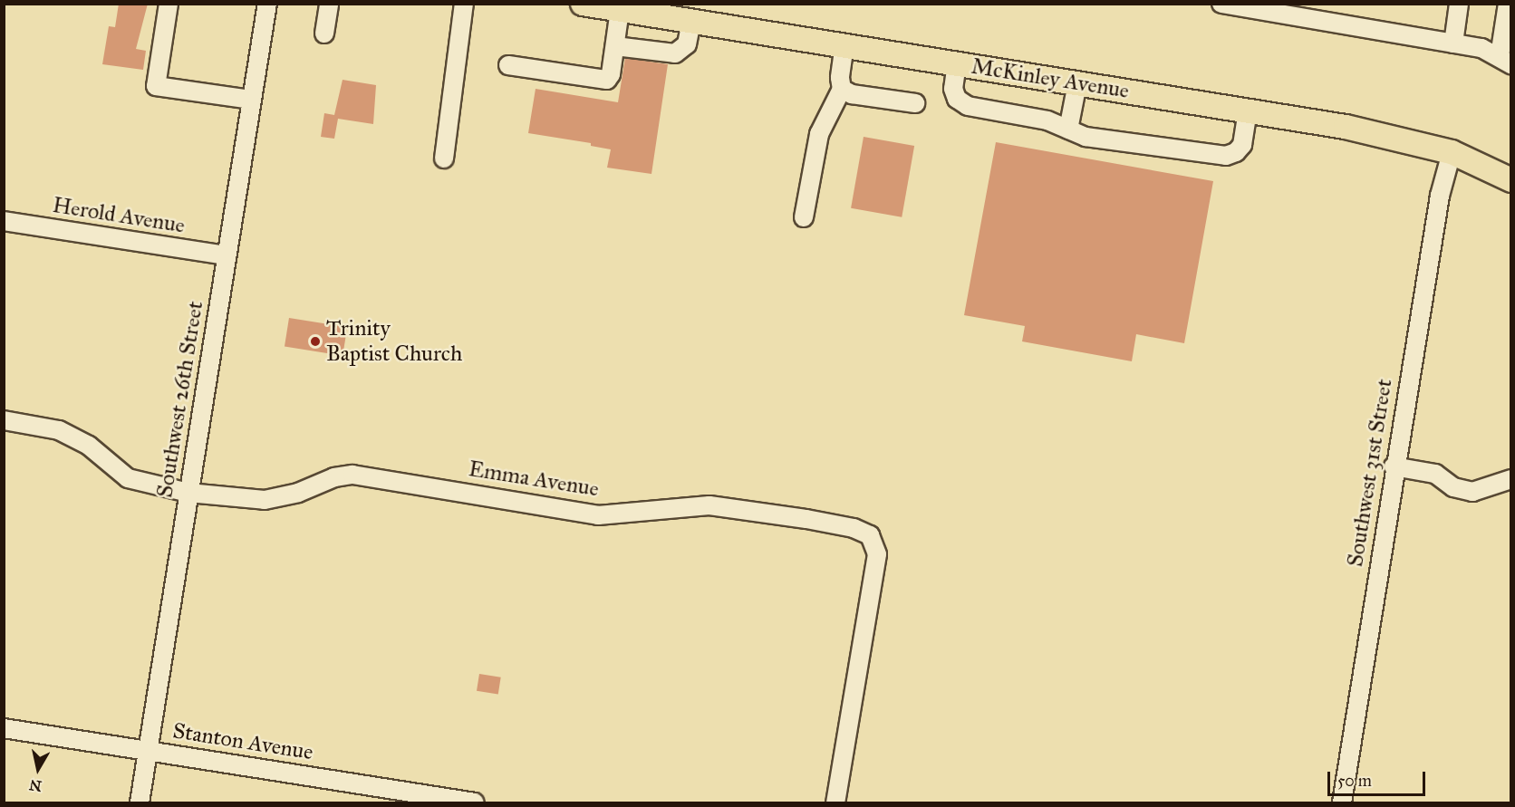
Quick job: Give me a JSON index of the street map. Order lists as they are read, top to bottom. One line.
{"streets":{"main road":["McKinley Avenue"],"street":["Herold Avenue","Southwest 26th Street","Southwest 31st Street","Emma Avenue","Stanton Avenue"]},"crossings":[["McKinley Avenue","Southwest 31st Street"],["Herold Avenue","Southwest 26th Street"],["Southwest 26th Street","Emma Avenue"],["Southwest 26th Street","Stanton Avenue"]],"places":["Trinity Baptist Church"],"scale_bar":"50 m","north":"bottom"}
